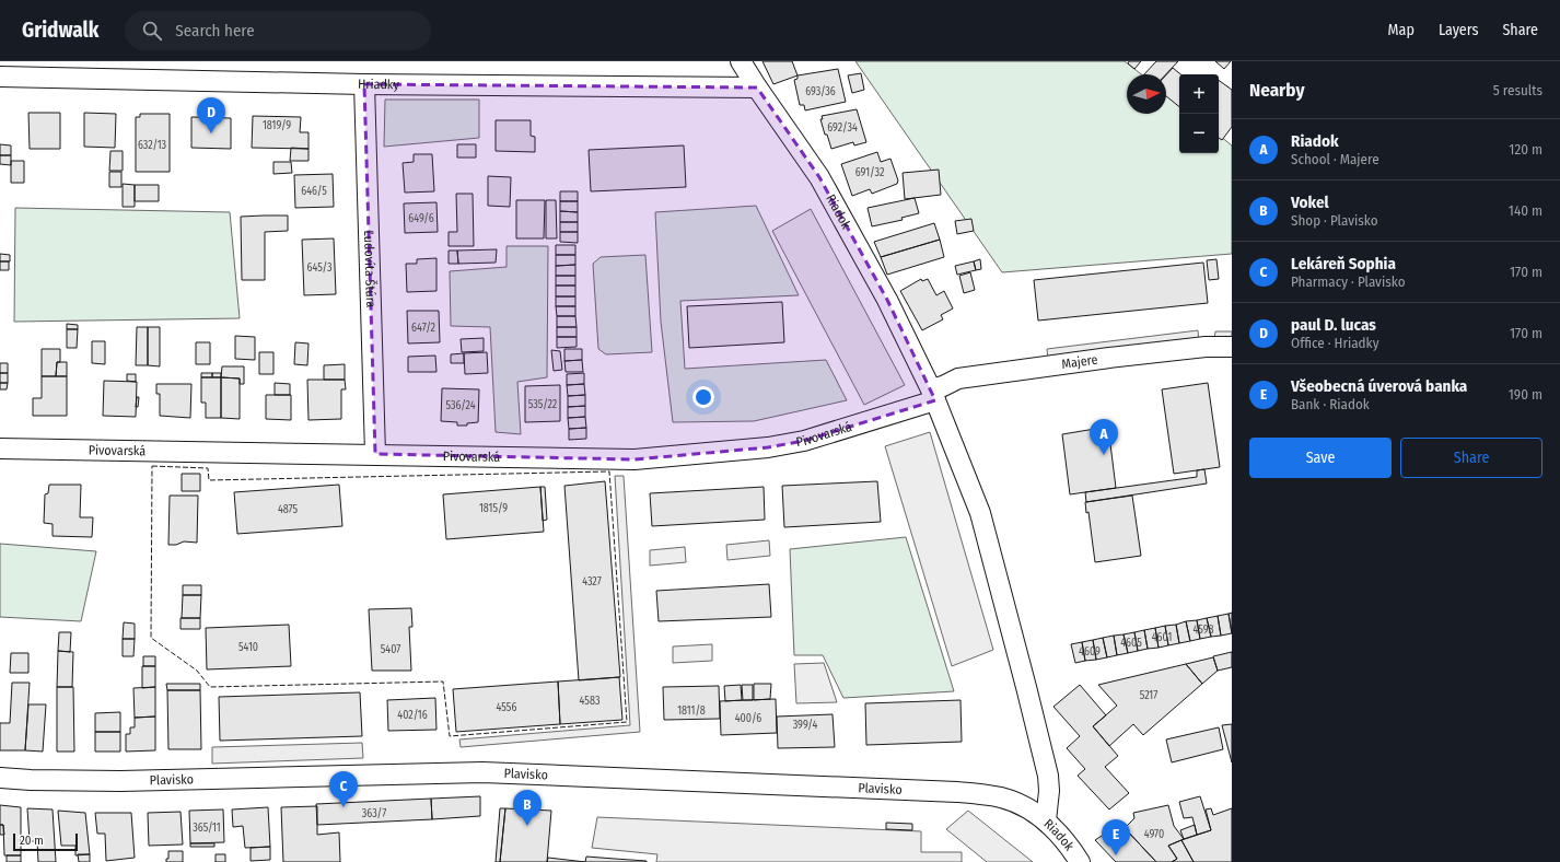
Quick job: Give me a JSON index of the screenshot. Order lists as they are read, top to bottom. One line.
{"streets":{"street":["Hriadky","Riadok","Ľudovíta Štúra","Majere","Pivovarská","Plavisko"]},"crossings":[["Hriadky","Riadok"],["Hriadky","Ľudovíta Štúra"],["Riadok","Majere"],["Riadok","Pivovarská"],["Riadok","Plavisko"],["Ľudovíta Štúra","Pivovarská"],["Majere","Pivovarská"]],"house_numbers":["693/36","1819/9","692/34","632/13","691/32","646/5","649/6","645/3","647/2","535/22","536/24","1815/9","4875","4327","4598","4601","4605","5410","5407","4609","5217","4583","4556","1811/8","402/16","400/6","399/4","363/7","365/11","4970"],"scale_bar":"20 m","north":"right","page":{"header":"Gridwalk","search":"Search here","nav":["Map","Layers","Share"],"heading":["Nearby","5 results"],"map_buttons":["+","−"],"pins":["D","A","C","B","E"],"list":[{"mark":"A","name":"Riadok","note":"School · Majere","value":"120 m"},{"mark":"B","name":"Vokel","note":"Shop · Plavisko","value":"140 m"},{"mark":"C","name":"Lekáreň Sophia","note":"Pharmacy · Plavisko","value":"170 m"},{"mark":"D","name":"paul D. lucas","note":"Office · Hriadky","value":"170 m"},{"mark":"E","name":"Všeobecná úverová banka","note":"Bank · Riadok","value":"190 m"}],"buttons":["Save","Share"],"scale":"20 m"}}
